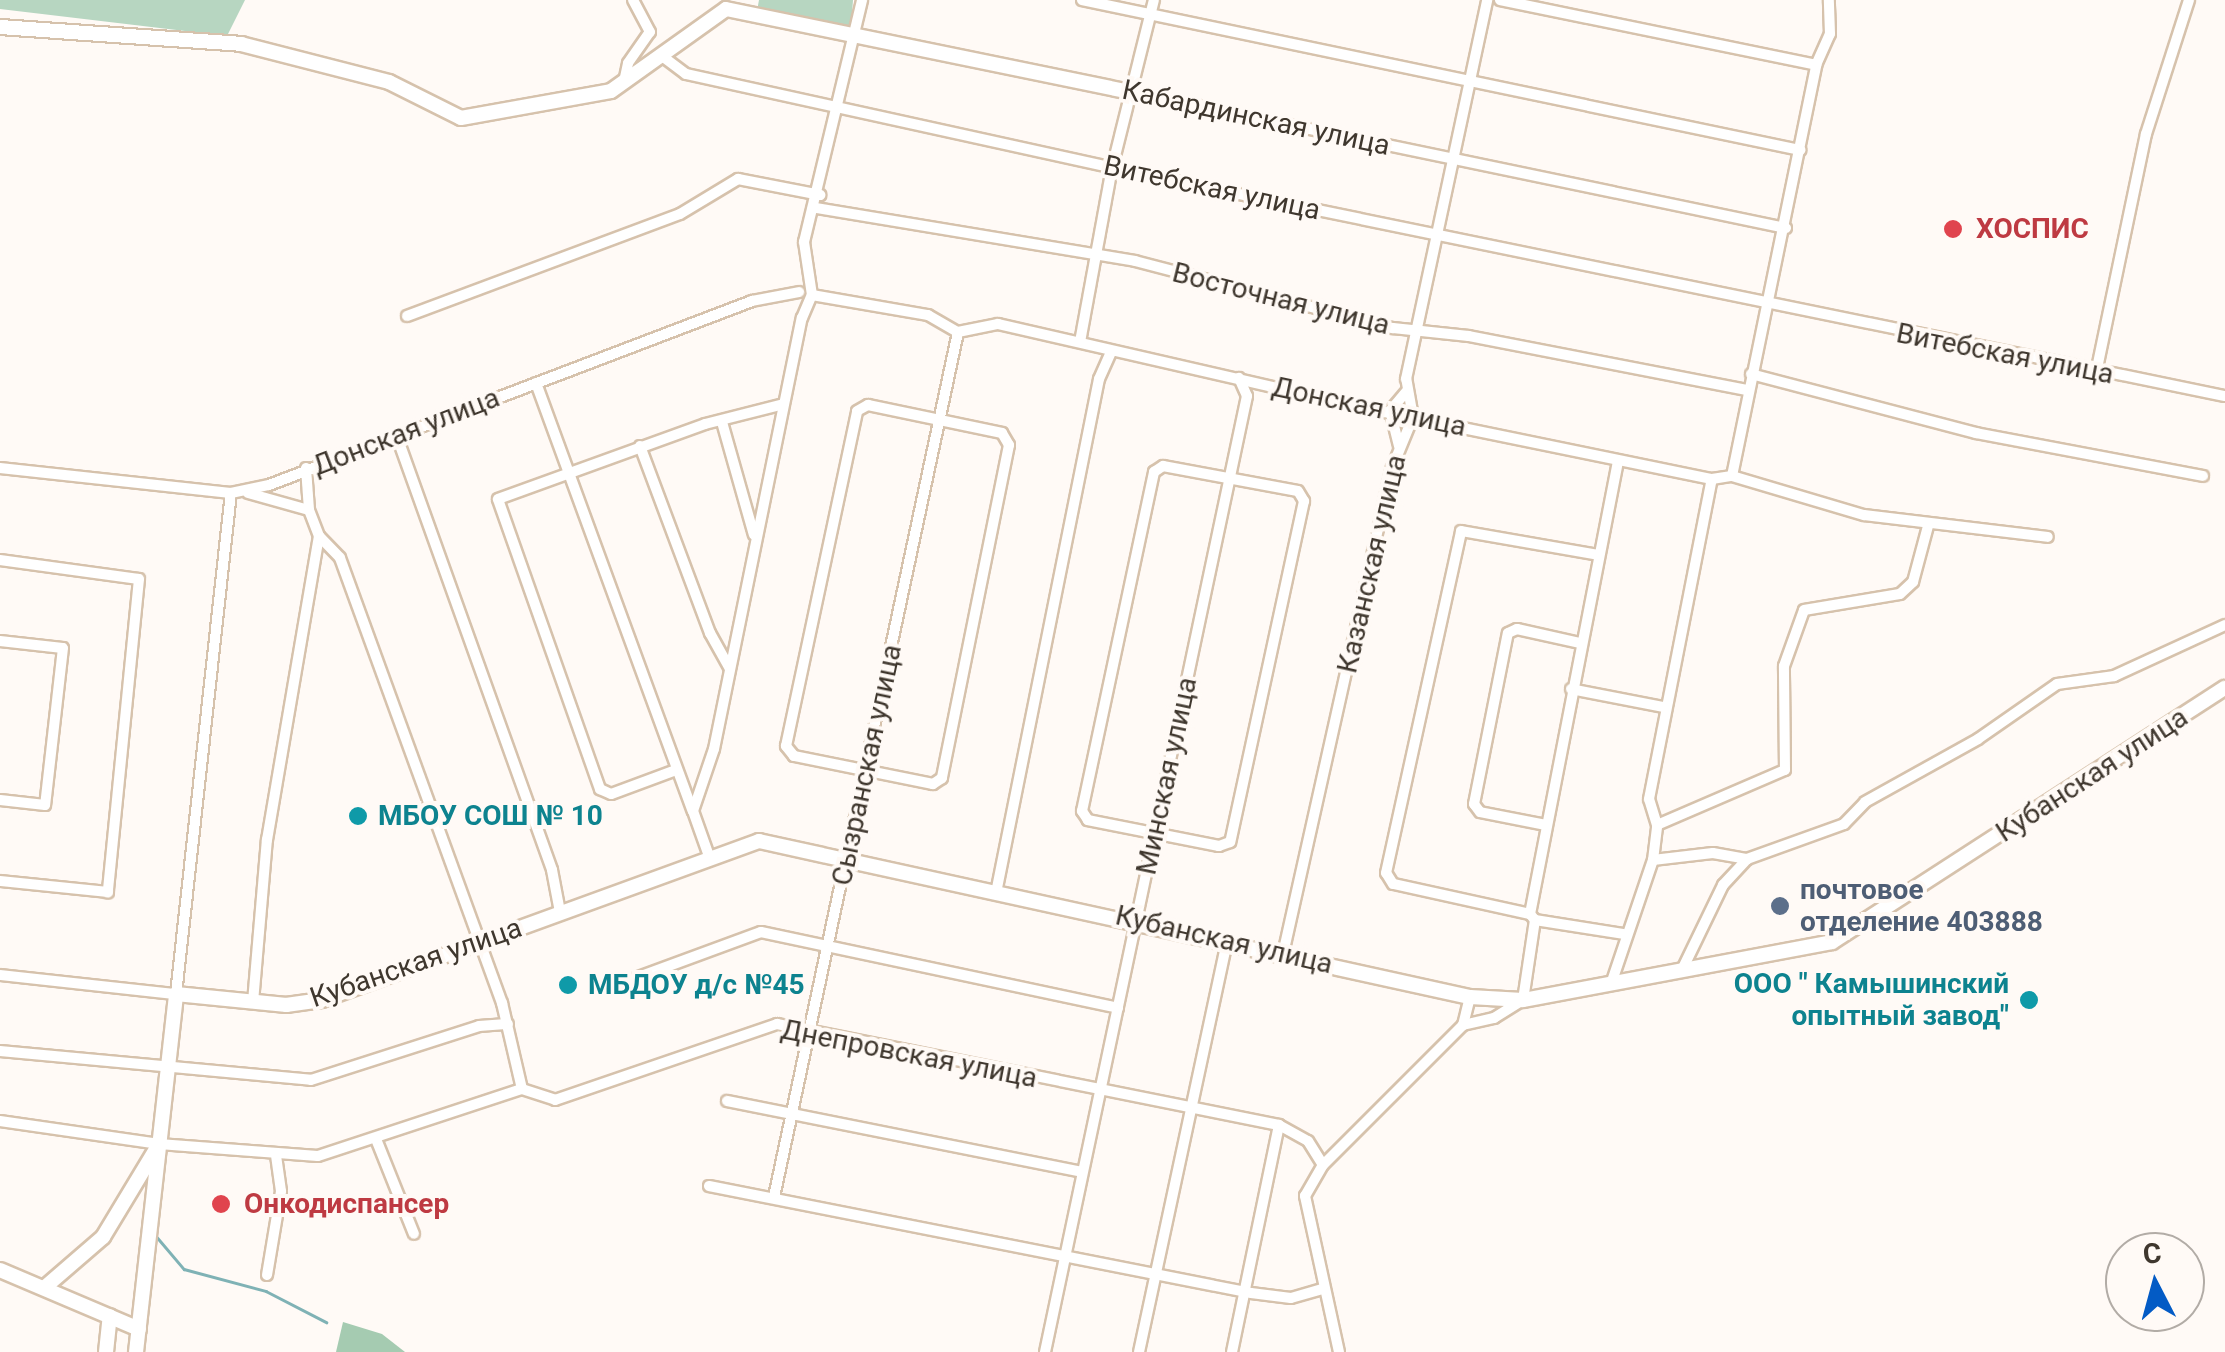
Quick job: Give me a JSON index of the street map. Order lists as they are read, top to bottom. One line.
{"streets":{"street":["Кабардинская улица","Витебская улица","Восточная улица","Донская улица","Казанская улица","Сызранская улица","Кубанская улица","Минская улица","Днепровская улица"]},"crossings":[["Кабардинская улица","Витебская улица"],["Кабардинская улица","Казанская улица"],["Витебская улица","Казанская улица"],["Восточная улица","Казанская улица"],["Донская улица","Казанская улица"],["Донская улица","Сызранская улица"],["Донская улица","Минская улица"],["Казанская улица","Кубанская улица"],["Сызранская улица","Кубанская улица"],["Сызранская улица","Днепровская улица"],["Кубанская улица","Минская улица"],["Минская улица","Днепровская улица"]],"places":["ХОСПИС","МБОУ СОШ № 10","почтовое отделение 403888","МБДОУ д/с №45","ООО \" Камышинский опытный завод\"","Онкодиспансер"],"north":"top"}
